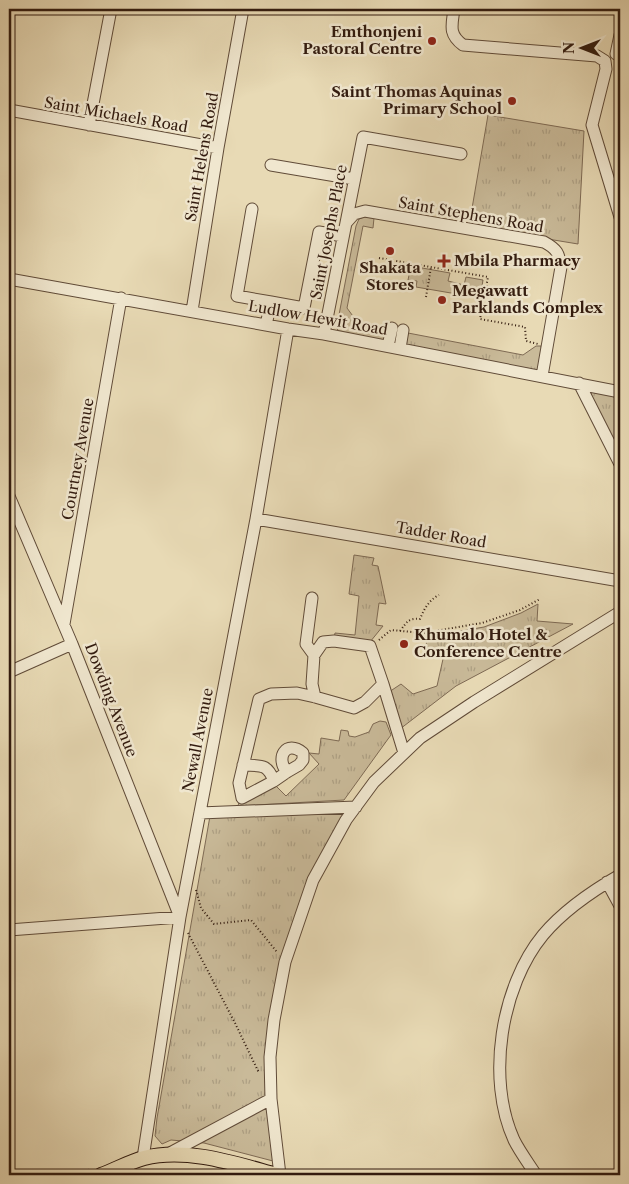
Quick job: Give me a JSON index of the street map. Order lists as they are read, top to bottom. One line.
{"streets":{"street":["Saint Michaels Road","Saint Helens Road","Saint Stephens Road","Saint Josephs Place","Ludlow Hewit Road","Courtney Avenue","Tadder Road","Dowding Avenue","Newall Avenue"]},"crossings":[["Saint Michaels Road","Saint Helens Road"],["Saint Helens Road","Ludlow Hewit Road"],["Saint Stephens Road","Saint Josephs Place"],["Saint Stephens Road","Ludlow Hewit Road"],["Saint Josephs Place","Ludlow Hewit Road"],["Ludlow Hewit Road","Courtney Avenue"],["Ludlow Hewit Road","Newall Avenue"],["Courtney Avenue","Dowding Avenue"],["Tadder Road","Newall Avenue"],["Dowding Avenue","Newall Avenue"]],"places":{"other":["Emthonjeni Pastoral Centre","Saint Thomas Aquinas Primary School","Shakata Stores","Megawatt Parklands Complex","Khumalo Hotel & Conference Centre"],"health":["Mbila Pharmacy"]},"north":"left"}
